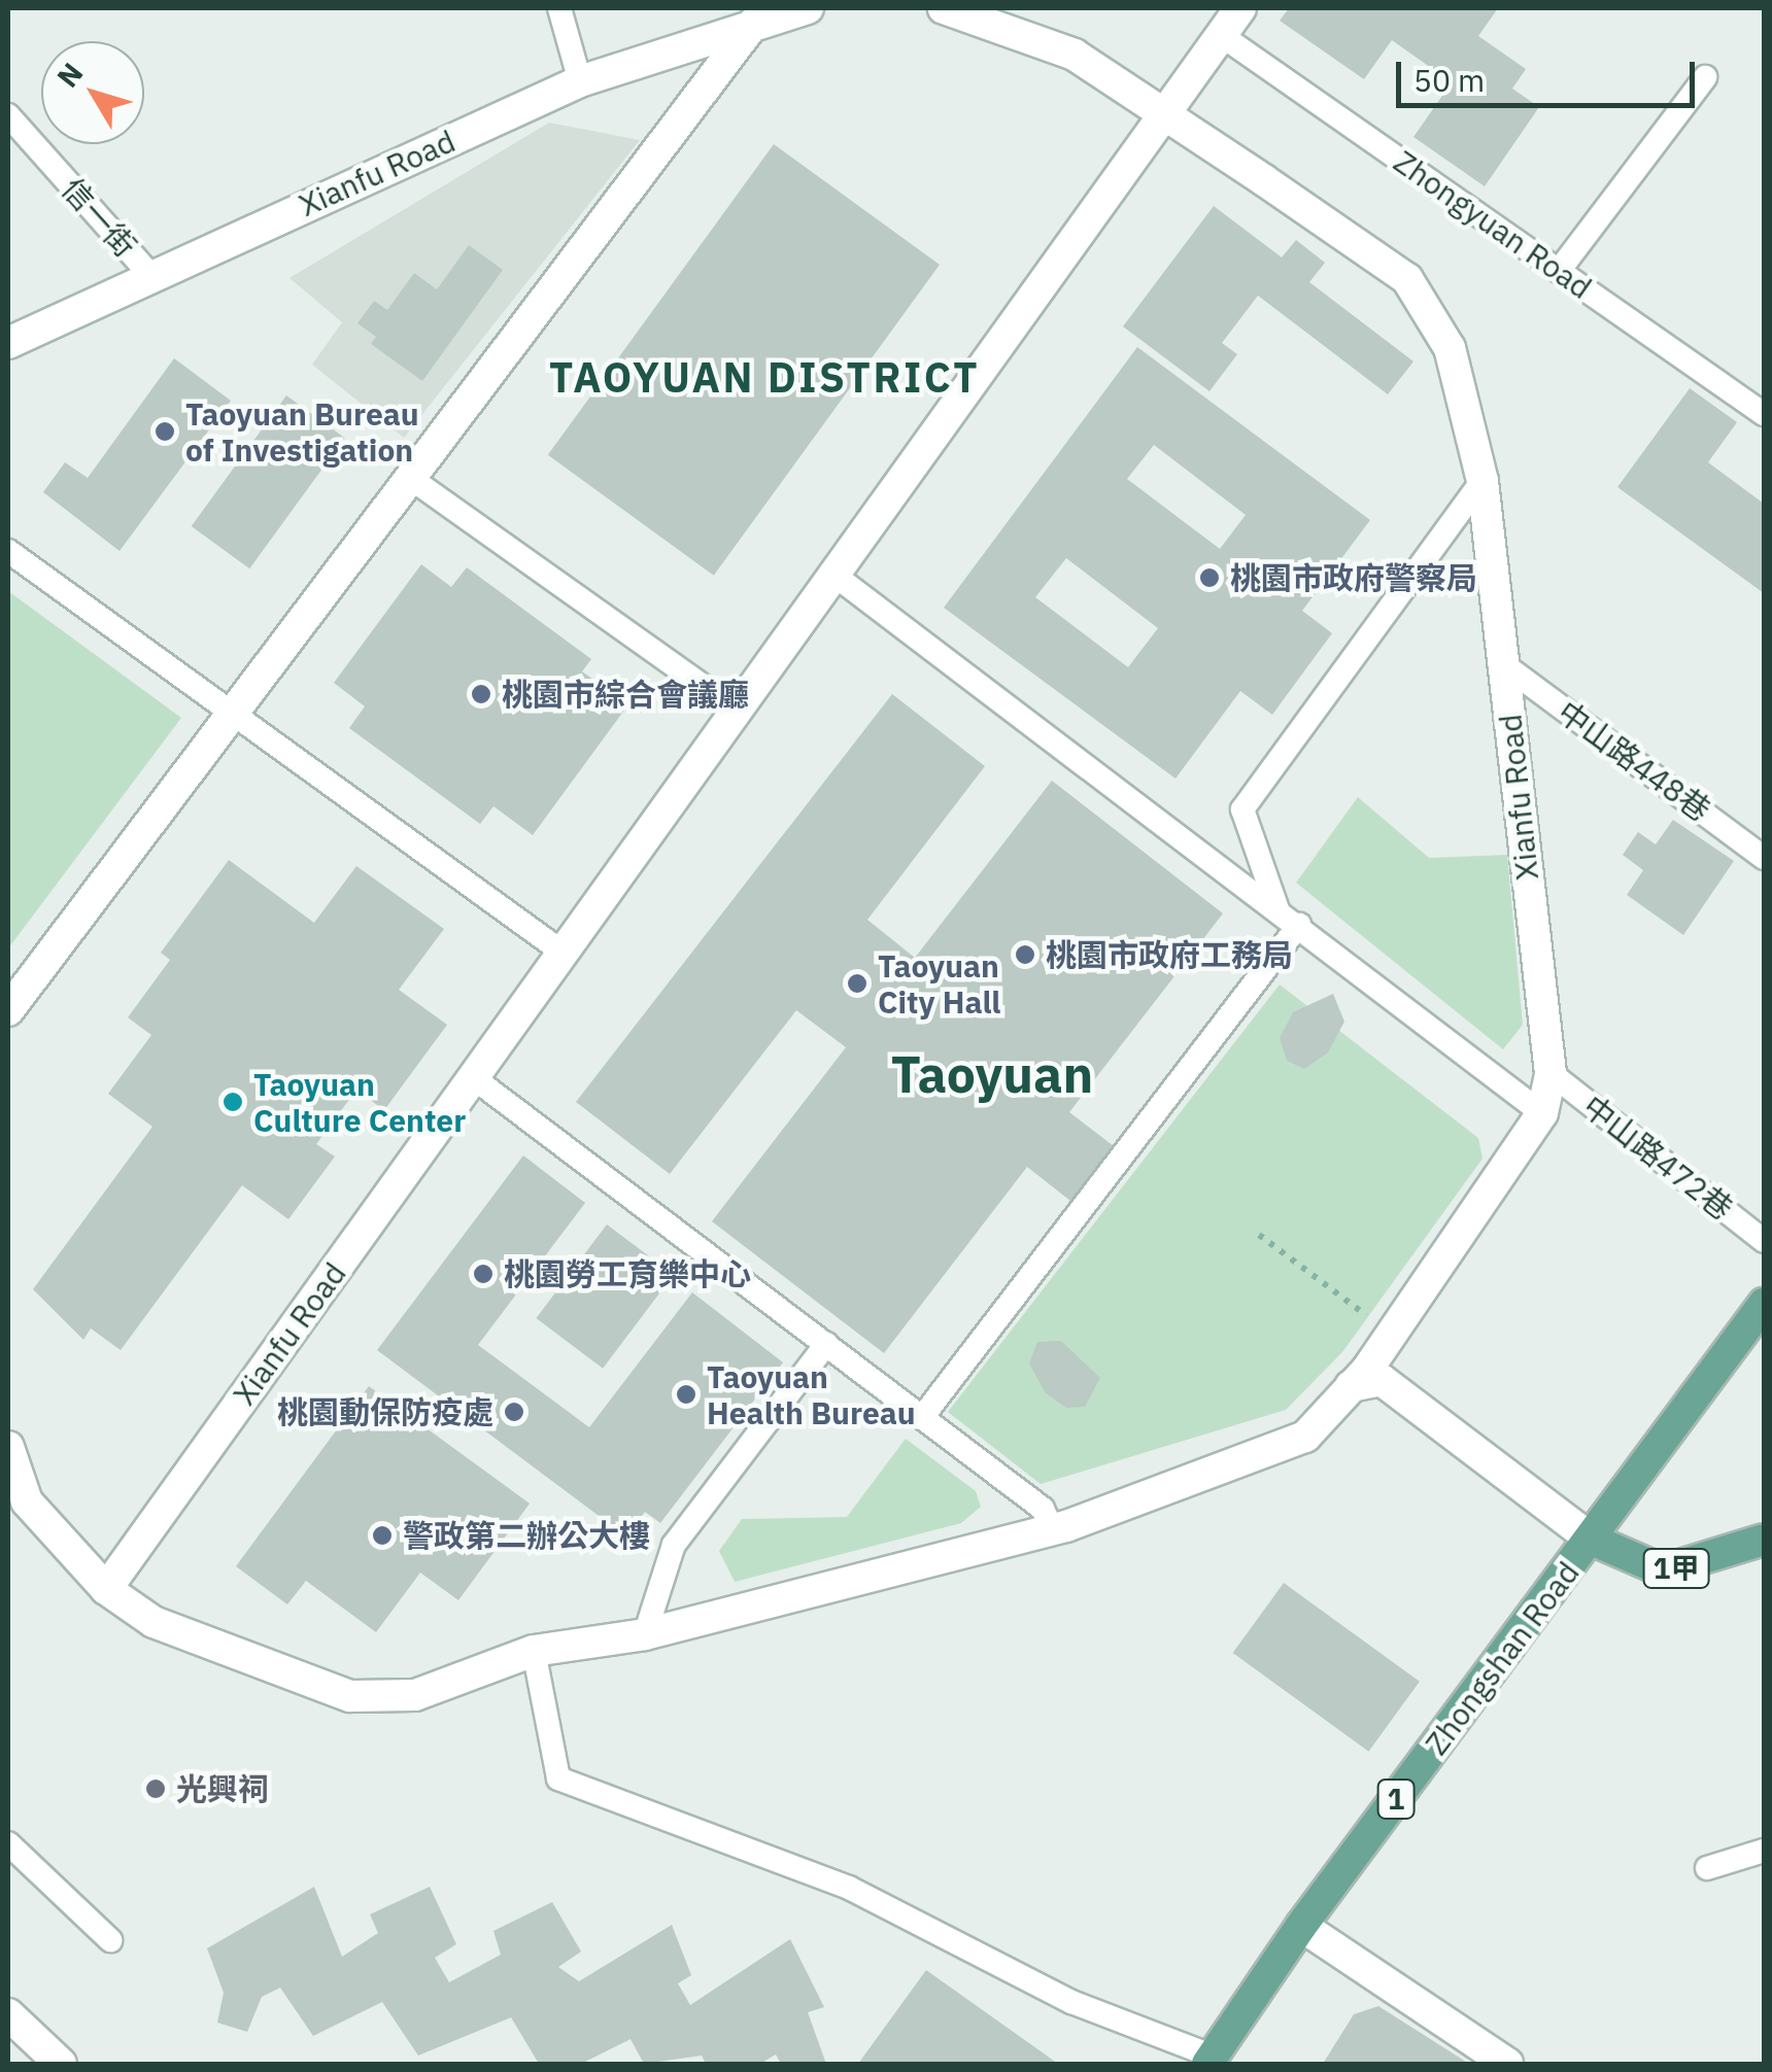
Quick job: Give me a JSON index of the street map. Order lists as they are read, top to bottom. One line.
{"streets":{"main road":["1甲","Zhongshan Road","1"],"street":["Xianfu Road"],"lane":["信一街","Zhongyuan Road","中山路448巷","中山路472巷"]},"crossings":[["Xianfu Road","信一街"],["Xianfu Road","Zhongyuan Road"],["Xianfu Road","中山路448巷"],["Xianfu Road","中山路472巷"],["1甲","Zhongshan Road"]],"districts":["TAOYUAN DISTRICT","Taoyuan"],"places":["Taoyuan Bureau of Investigation","桃園市政府警察局","桃園市綜合會議廳","桃園市政府工務局","Taoyuan City Hall","Taoyuan Culture Center","桃園勞工育樂中心","Taoyuan Health Bureau","桃園動保防疫處","警政第二辦公大樓","光興祠"],"scale_bar":"50 m","north":"top left"}
